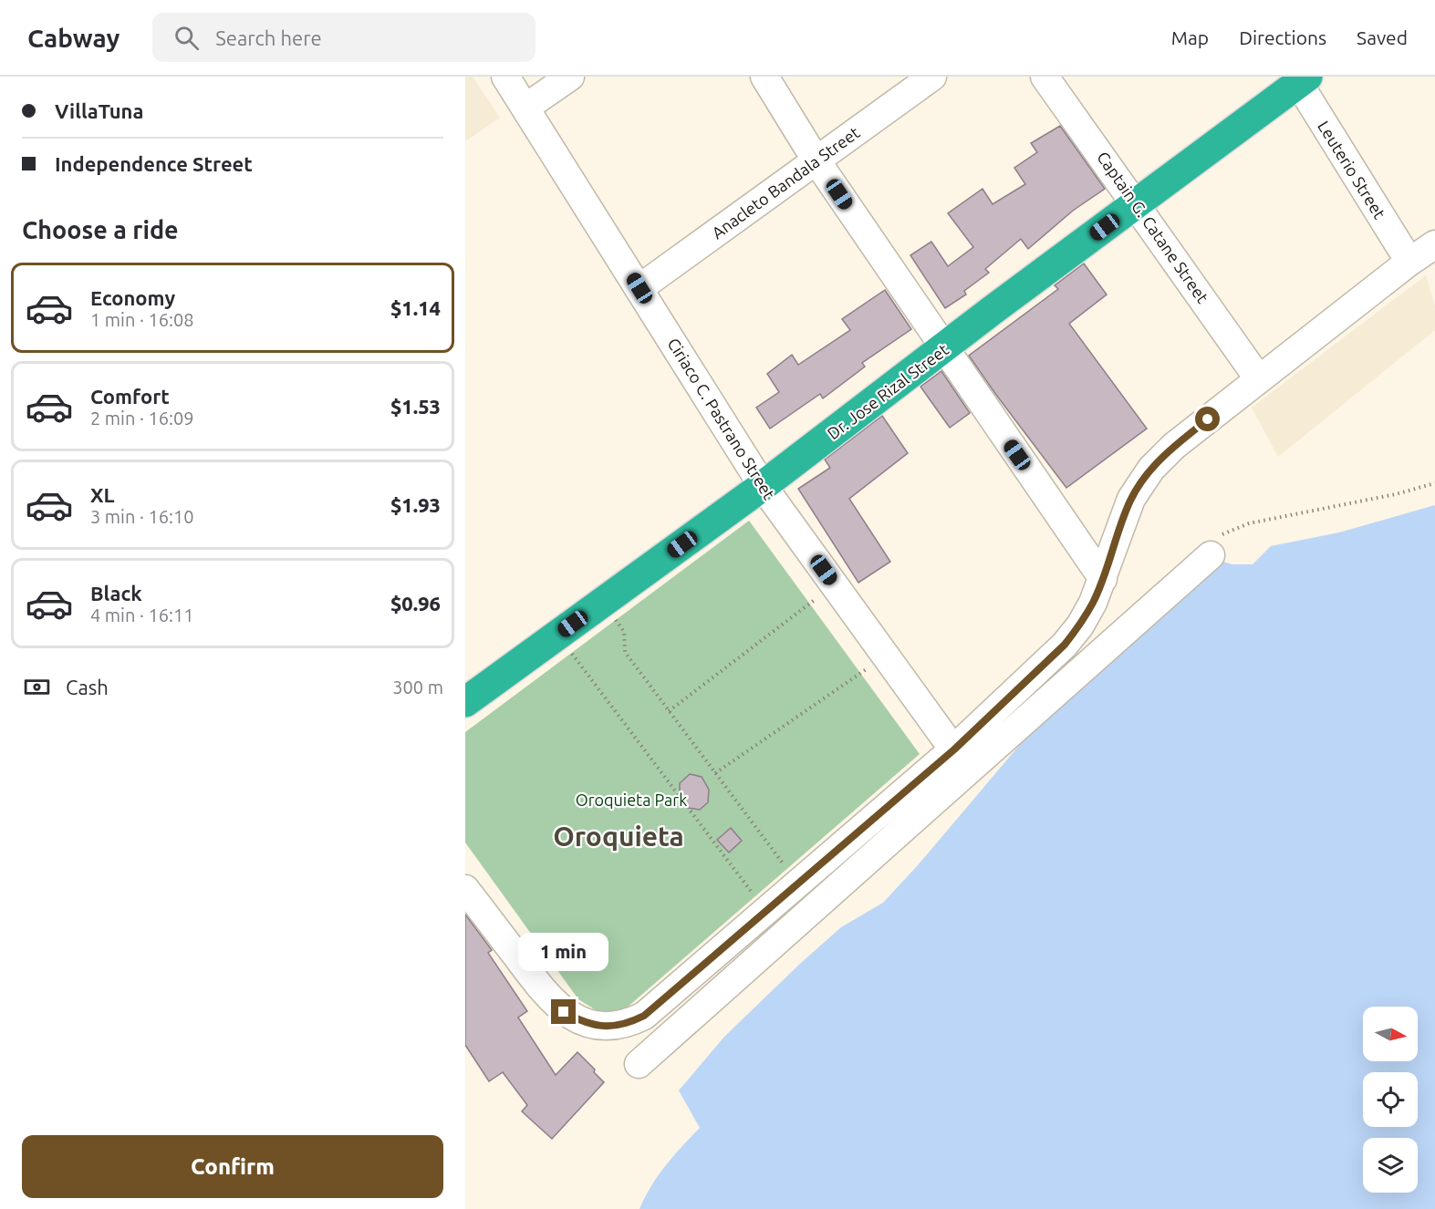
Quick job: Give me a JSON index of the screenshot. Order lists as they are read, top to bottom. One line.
{"streets":{"highway":["Dr. Jose Rizal Street"],"street":["Leuterio Street","Anacleto Bandala Street","Captain G. Catane Street","Ciriaco C. Pastrano Street"]},"crossings":[["Leuterio Street","Dr. Jose Rizal Street"],["Anacleto Bandala Street","Ciriaco C. Pastrano Street"],["Captain G. Catane Street","Dr. Jose Rizal Street"],["Dr. Jose Rizal Street","Ciriaco C. Pastrano Street"]],"districts":["Oroquieta"],"parks":["Oroquieta Park"],"north":"right","page":{"header":"Cabway","search":"Search here","nav":["Map","Directions","Saved"],"banner":["VillaTuna","Independence Street"],"heading":"Choose a ride","list":[{"name":"Economy","note":"1 min · 16:08","value":"$1.14"},{"name":"Comfort","note":"2 min · 16:09","value":"$1.53"},{"name":"XL","note":"3 min · 16:10","value":"$1.93"},{"name":"Black","note":"4 min · 16:11","value":"$0.96"}],"pay":["Cash","300 m"],"bubble":"1 min","buttons":"Confirm"}}
